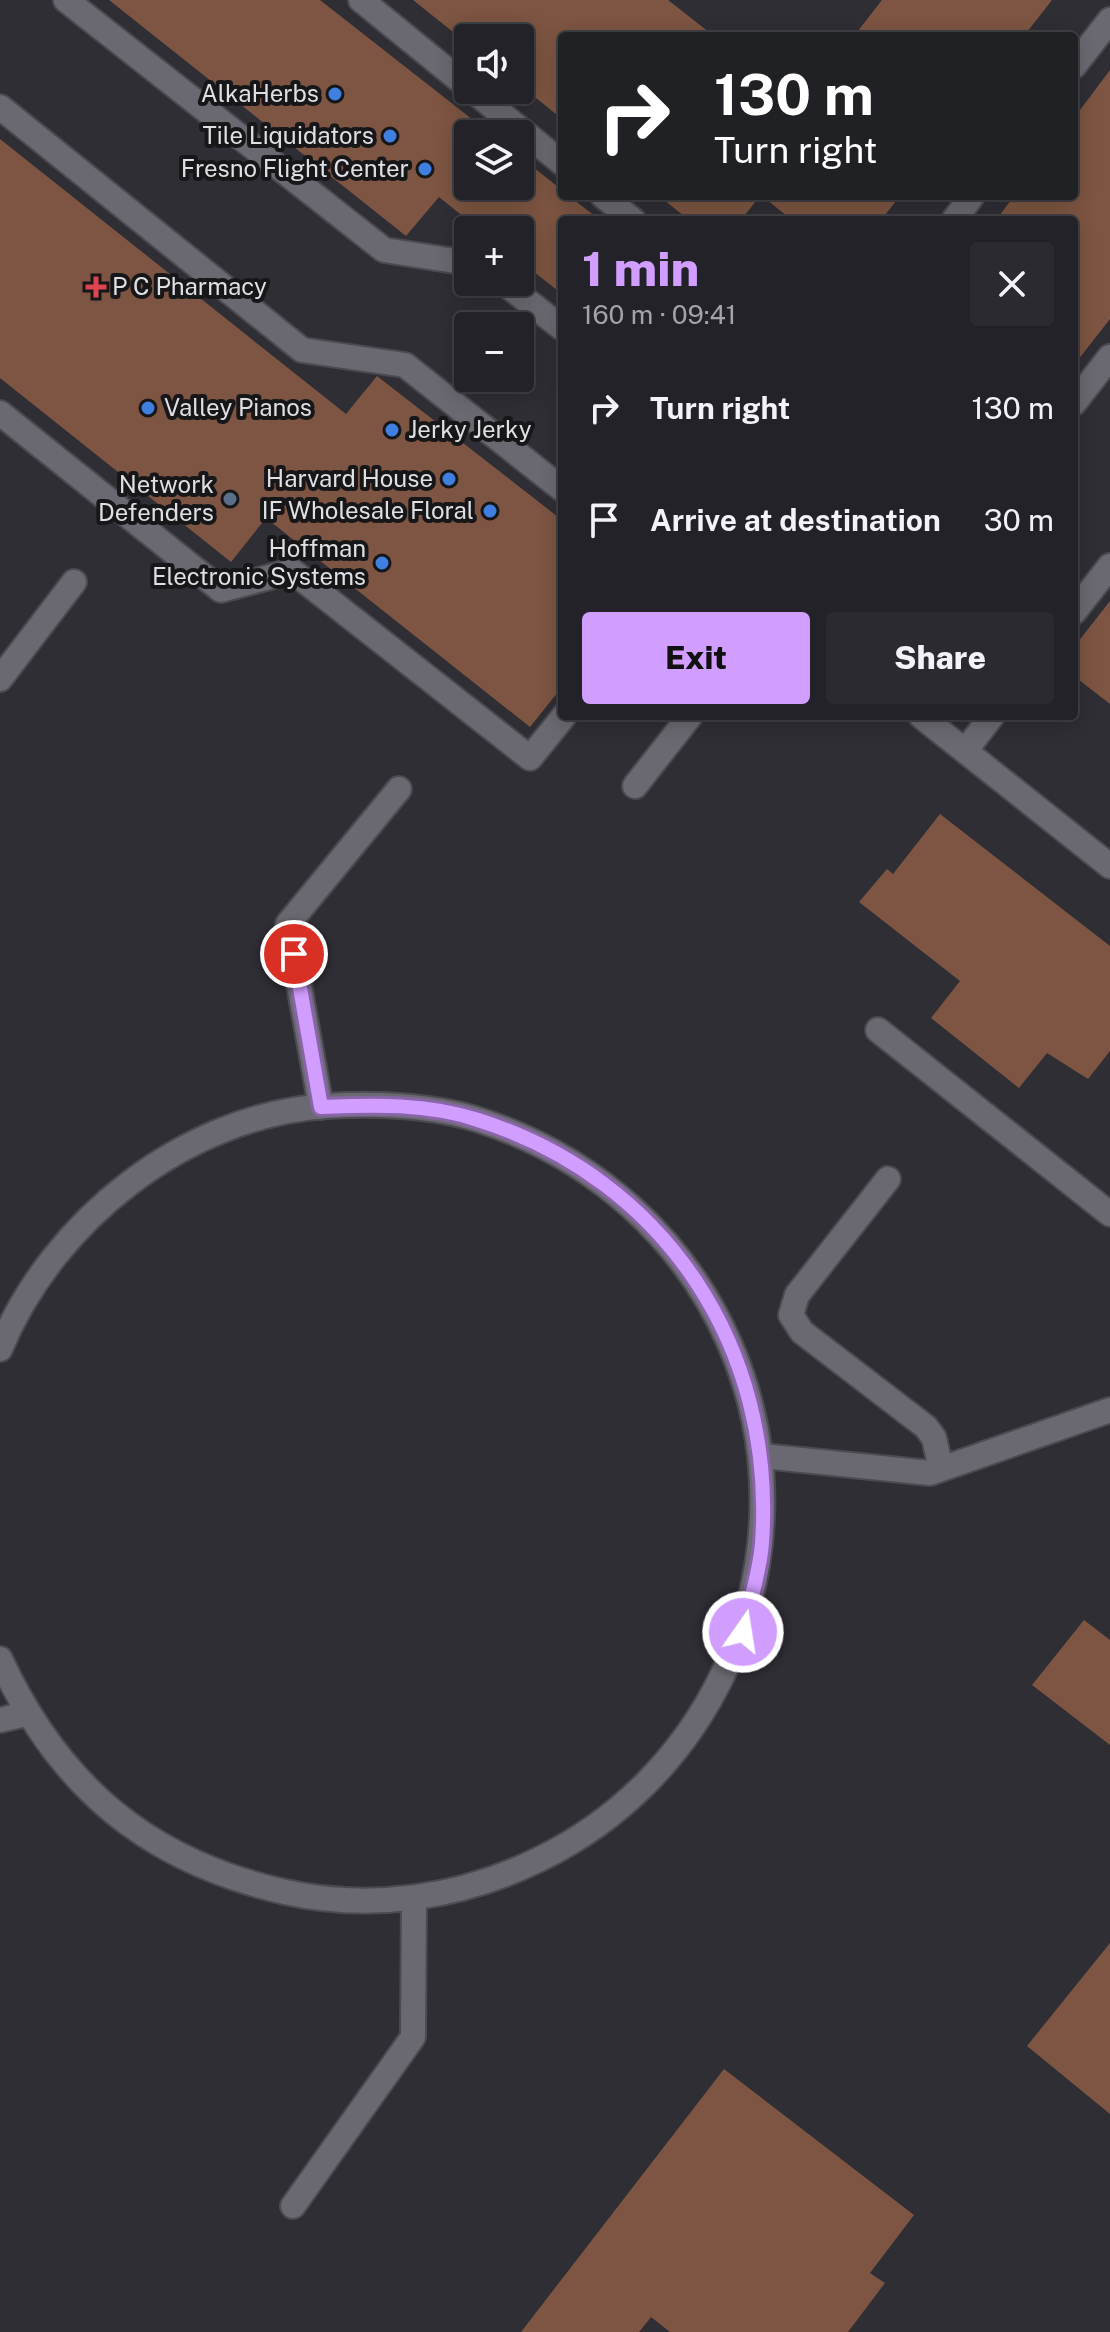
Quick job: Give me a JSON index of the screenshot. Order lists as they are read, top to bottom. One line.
{"places":{"other":["AlkaHerbs","Tile Liquidators","Fresno Flight Center","Valley Pianos","Jerky Jerky","Harvard House","Network Defenders","IF Wholesale Floral","Hoffman Electronic Systems"],"health":["P C Pharmacy"]},"page":{"map_buttons":["+","−"],"turn":["130 m","Turn right"],"heading":["1 min","160 m · 09:41"],"list":[{"name":"Turn right","value":"130 m"},{"name":"Arrive at destination","value":"30 m"}],"buttons":["Exit","Share"]}}
